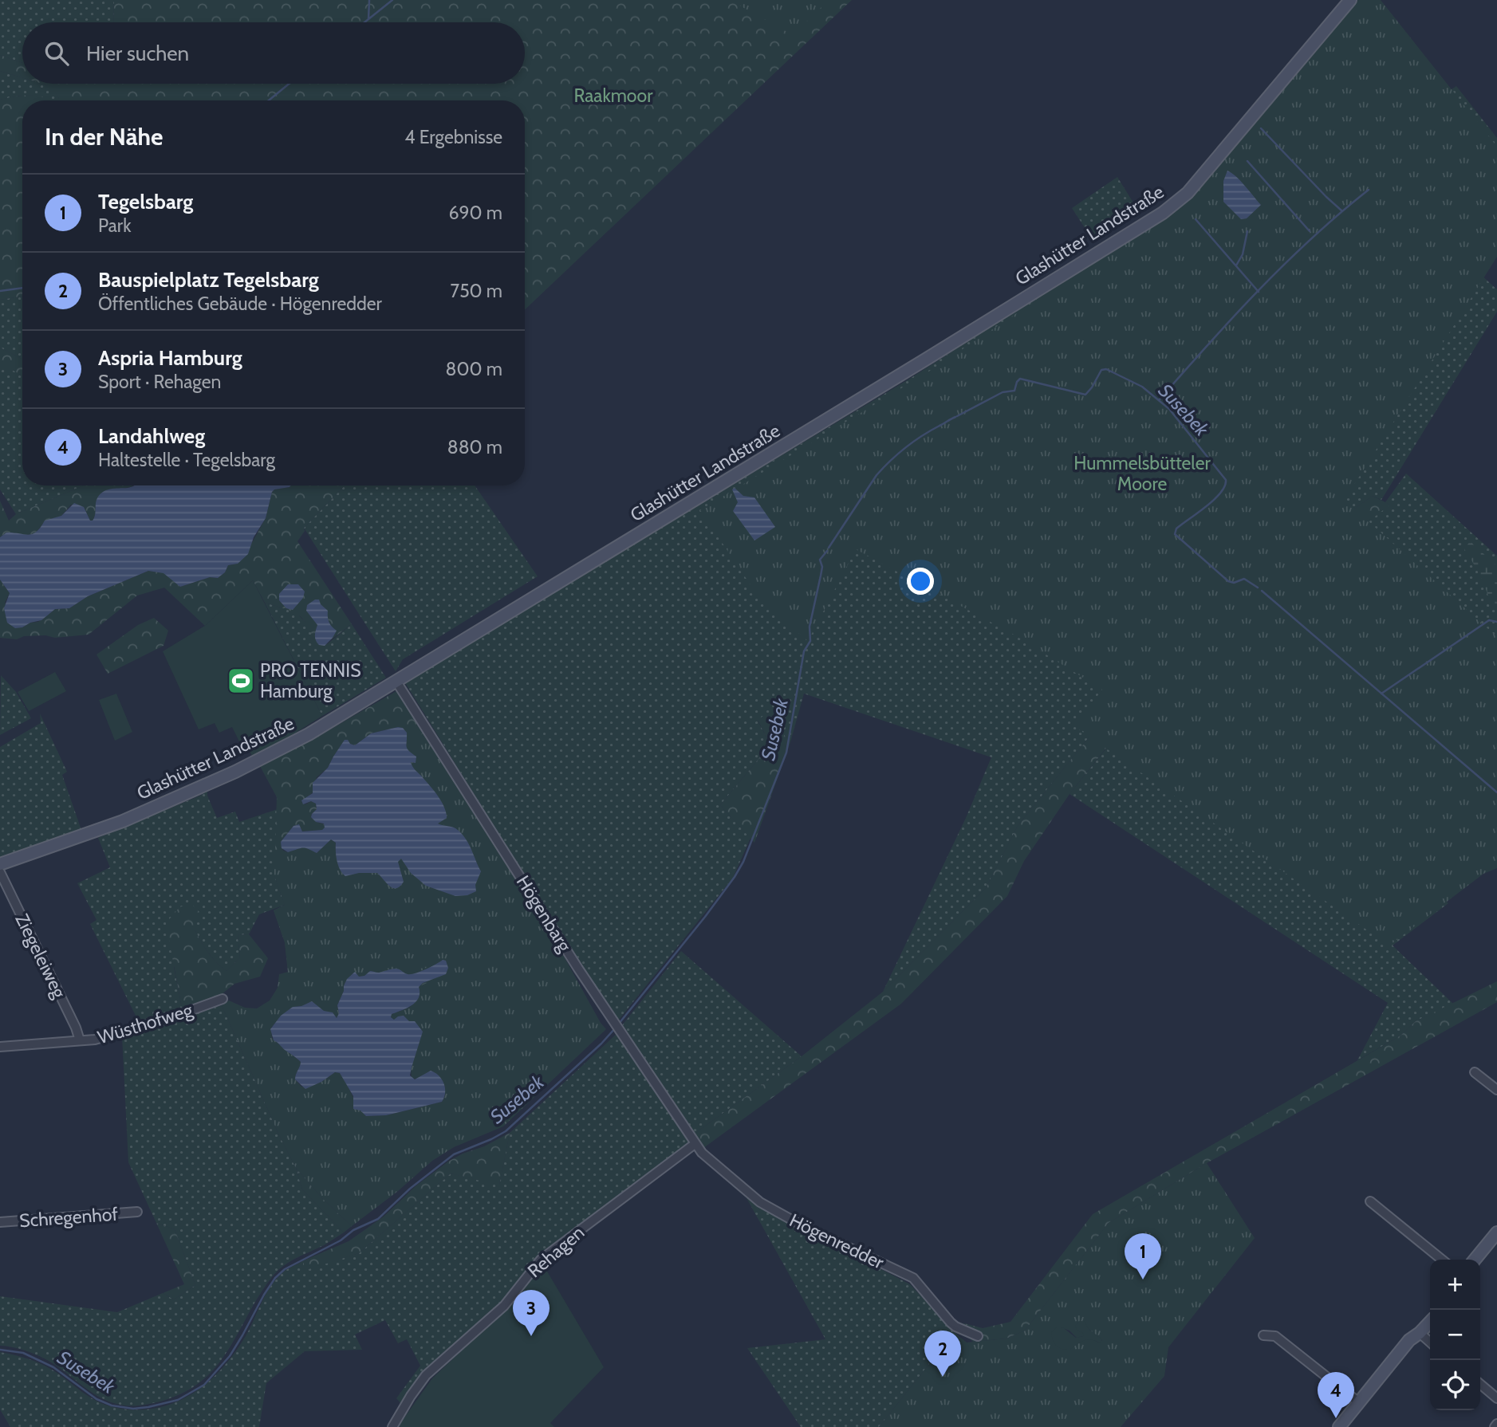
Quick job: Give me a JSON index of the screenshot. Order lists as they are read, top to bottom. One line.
{"streets":{"street":["Glashütter Landstraße","Högenbarg","Ziegeleiweg","Wüsthofweg","Schregenhof","Högenredder","Rehagen"]},"crossings":[["Glashütter Landstraße","Högenbarg"],["Högenbarg","Högenredder"],["Högenbarg","Rehagen"],["Ziegeleiweg","Wüsthofweg"],["Högenredder","Rehagen"]],"water":["Susebek"],"parks":["Raakmoor","Hummelsbütteler Moore"],"places":{"sports":["PRO TENNIS Hamburg"]},"page":{"search":"Hier suchen","heading":["In der Nähe","4 Ergebnisse"],"list":[{"mark":"1","name":"Tegelsbarg","note":"Park","value":"690 m"},{"mark":"2","name":"Bauspielplatz Tegelsbarg","note":"Öffentliches Gebäude · Högenredder","value":"750 m"},{"mark":"3","name":"Aspria Hamburg","note":"Sport · Rehagen","value":"800 m"},{"mark":"4","name":"Landahlweg","note":"Haltestelle · Tegelsbarg","value":"880 m"}],"pins":["1","3","2","4"],"map_buttons":["+","−"]}}
